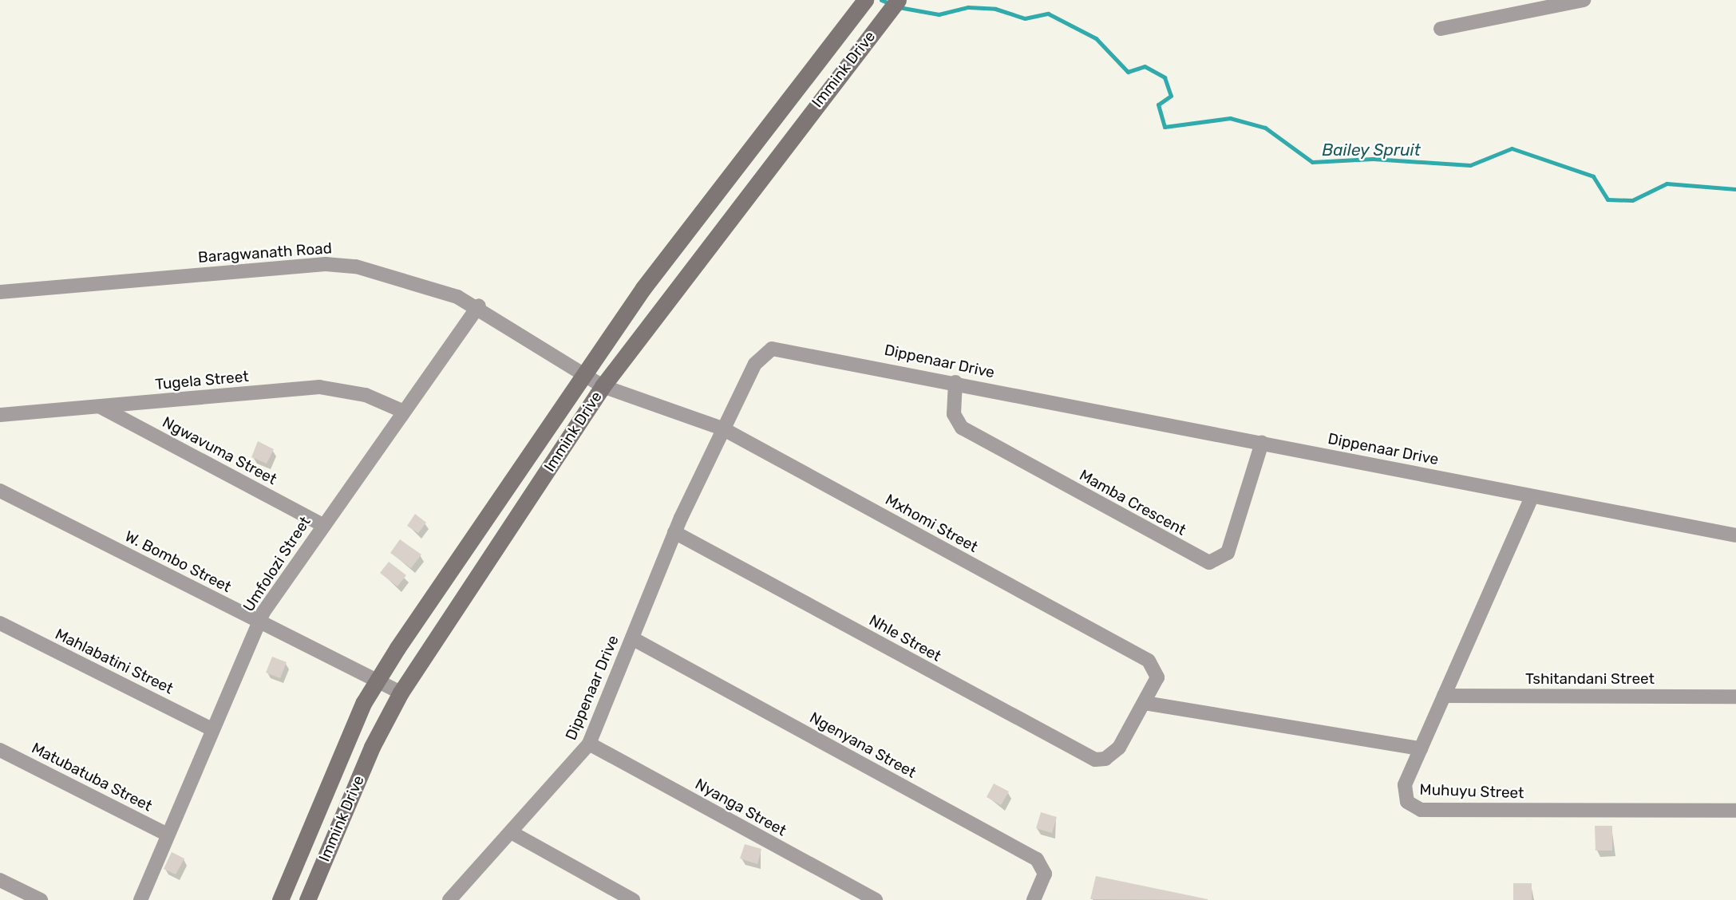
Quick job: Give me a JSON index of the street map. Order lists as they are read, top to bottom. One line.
{"streets":{"main road":["Immink Drive"],"street":["Baragwanath Road","Dippenaar Drive","Tugela Street","Ngwavuma Street","Mamba Crescent","Mxhomi Street","W. Bombo Street","Umfolozi Street","Nhle Street","Mahlabatini Street","Tshitandani Street","Ngenyana Street","Matubatuba Street","Muhuyu Street","Nyanga Street"]},"crossings":[["Immink Drive","Baragwanath Road"],["Immink Drive","Mxhomi Street"],["Immink Drive","W. Bombo Street"],["Baragwanath Road","Mxhomi Street"],["Baragwanath Road","Umfolozi Street"],["Dippenaar Drive","Mamba Crescent"],["Dippenaar Drive","Mxhomi Street"],["Dippenaar Drive","Nhle Street"],["Dippenaar Drive","Ngenyana Street"],["Dippenaar Drive","Muhuyu Street"],["Dippenaar Drive","Nyanga Street"],["Tugela Street","Ngwavuma Street"],["Tugela Street","Umfolozi Street"],["Ngwavuma Street","Umfolozi Street"],["Mxhomi Street","Nhle Street"],["W. Bombo Street","Umfolozi Street"],["Umfolozi Street","Mahlabatini Street"],["Umfolozi Street","Matubatuba Street"],["Tshitandani Street","Muhuyu Street"]],"water":["Bailey Spruit"]}
